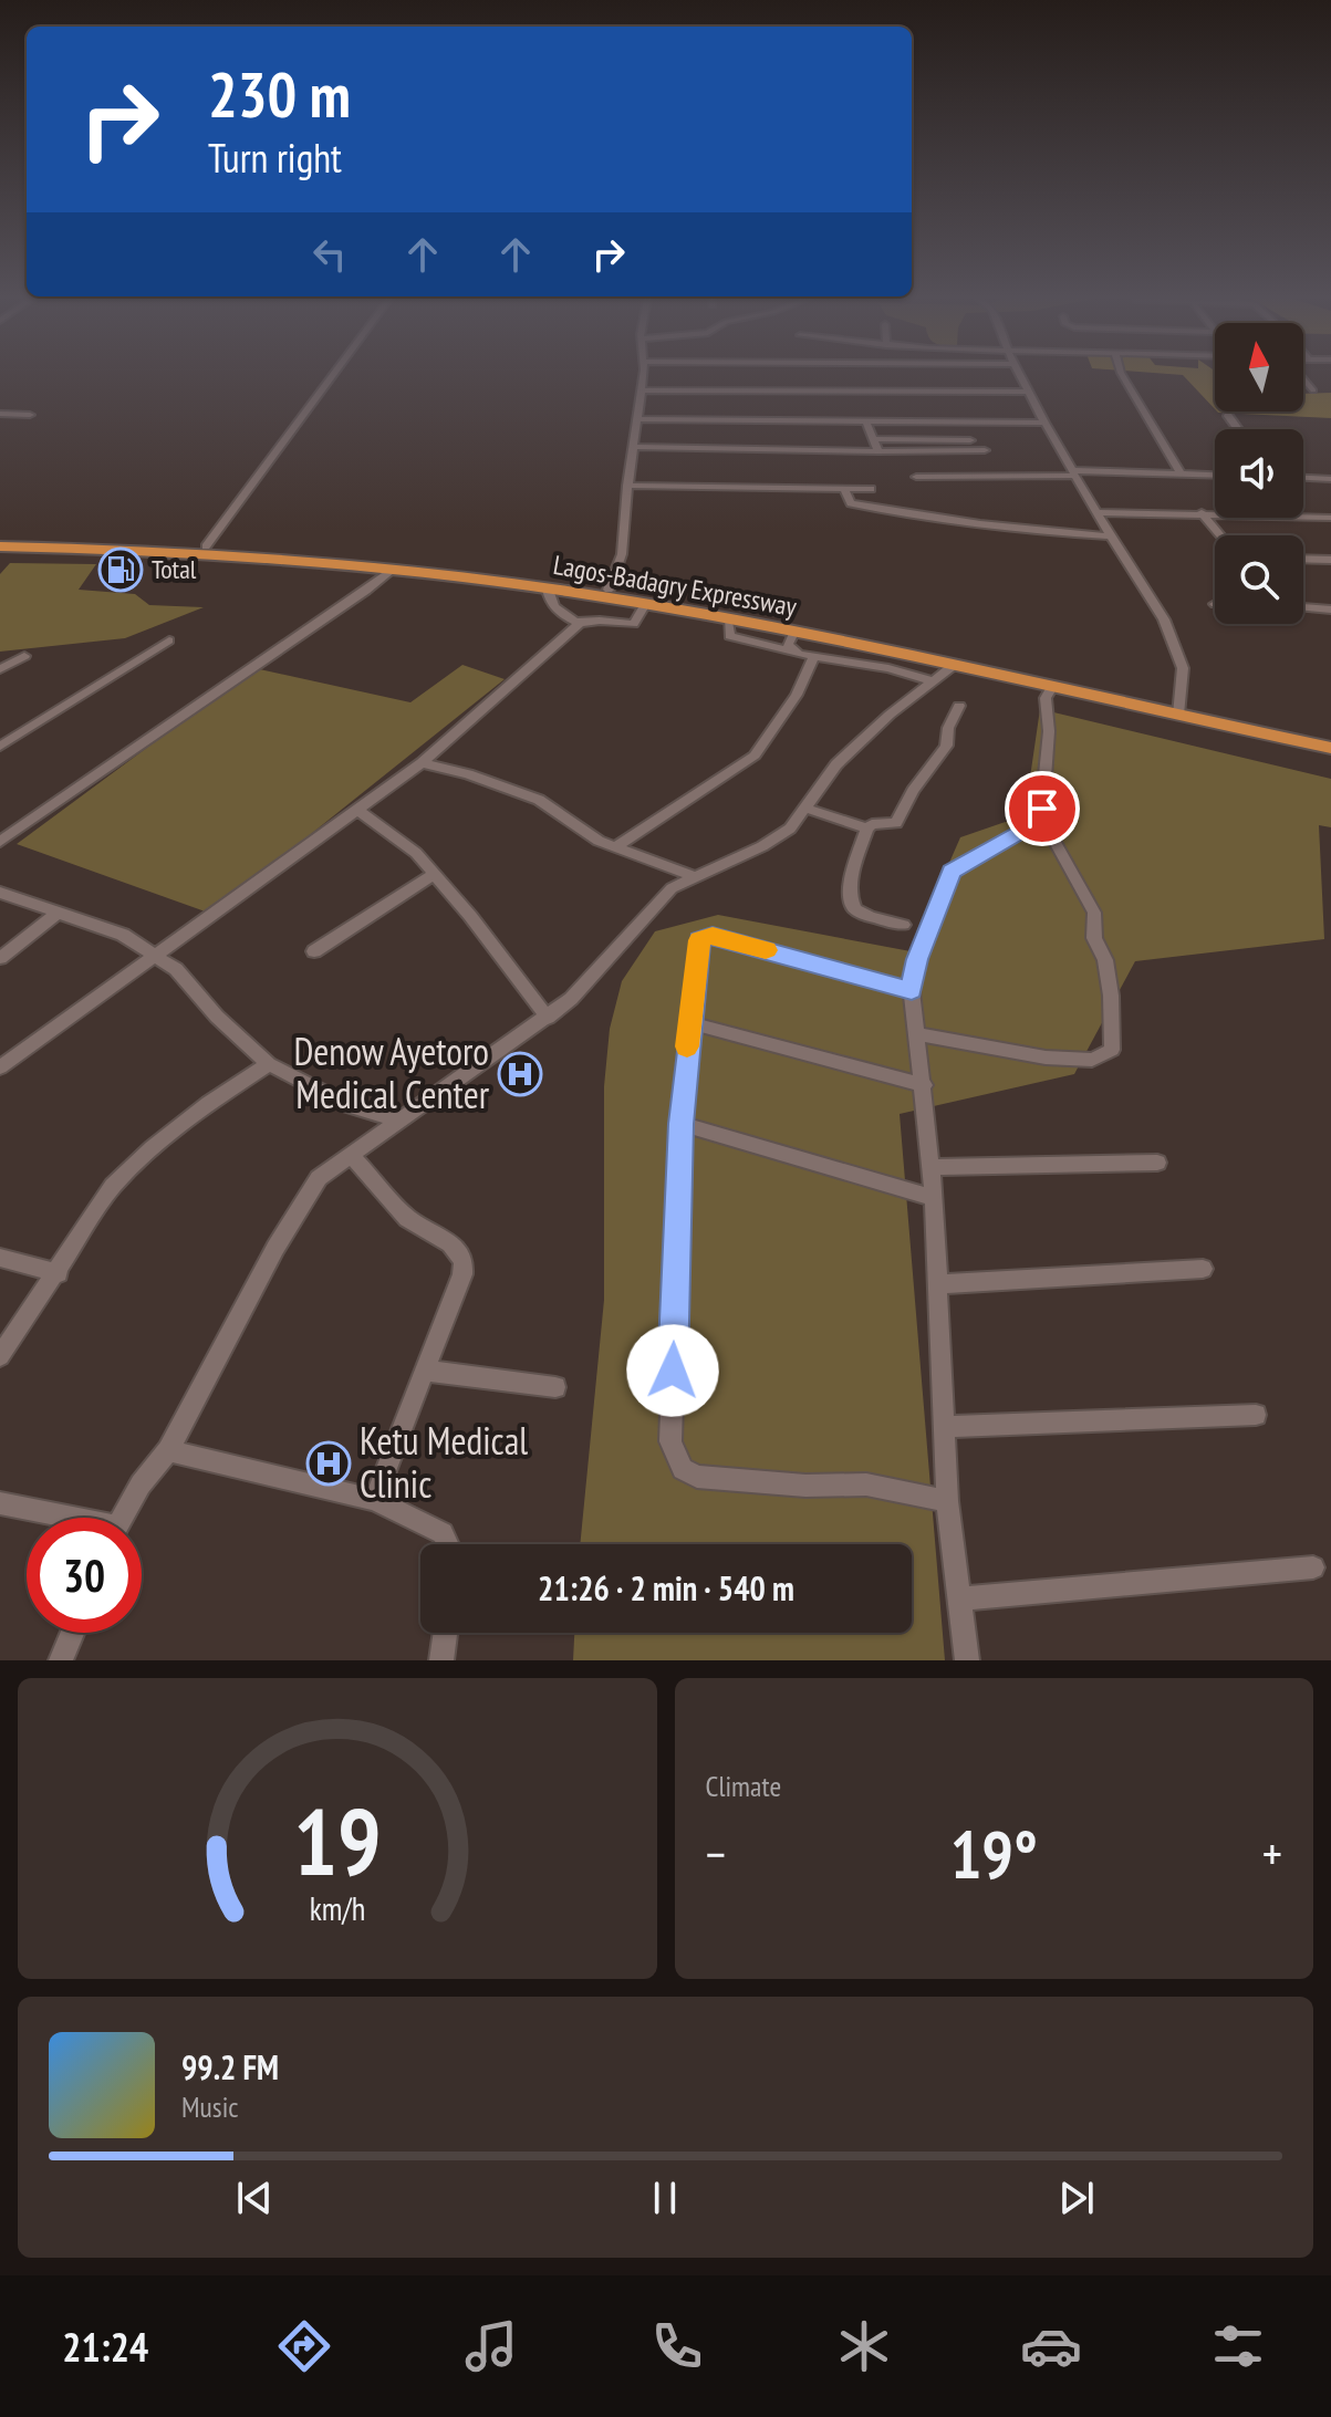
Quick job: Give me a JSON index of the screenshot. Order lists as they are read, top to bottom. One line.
{"streets":{"highway":["Lagos-Badagry Expressway"]},"places":{"fuel station":["Total"],"hospital":["Denow Ayetoro Medical Center","Ketu Medical Clinic"]},"north":"top","page":{"turn":["230 m","Turn right"],"limit":"30","trip":"21:26 · 2 min · 540 m","tile":"Climate","heat":["−","19°","+"],"song":["99.2 FM","Music"],"tabs":"21:24","gauge":["19","km/h"]}}
